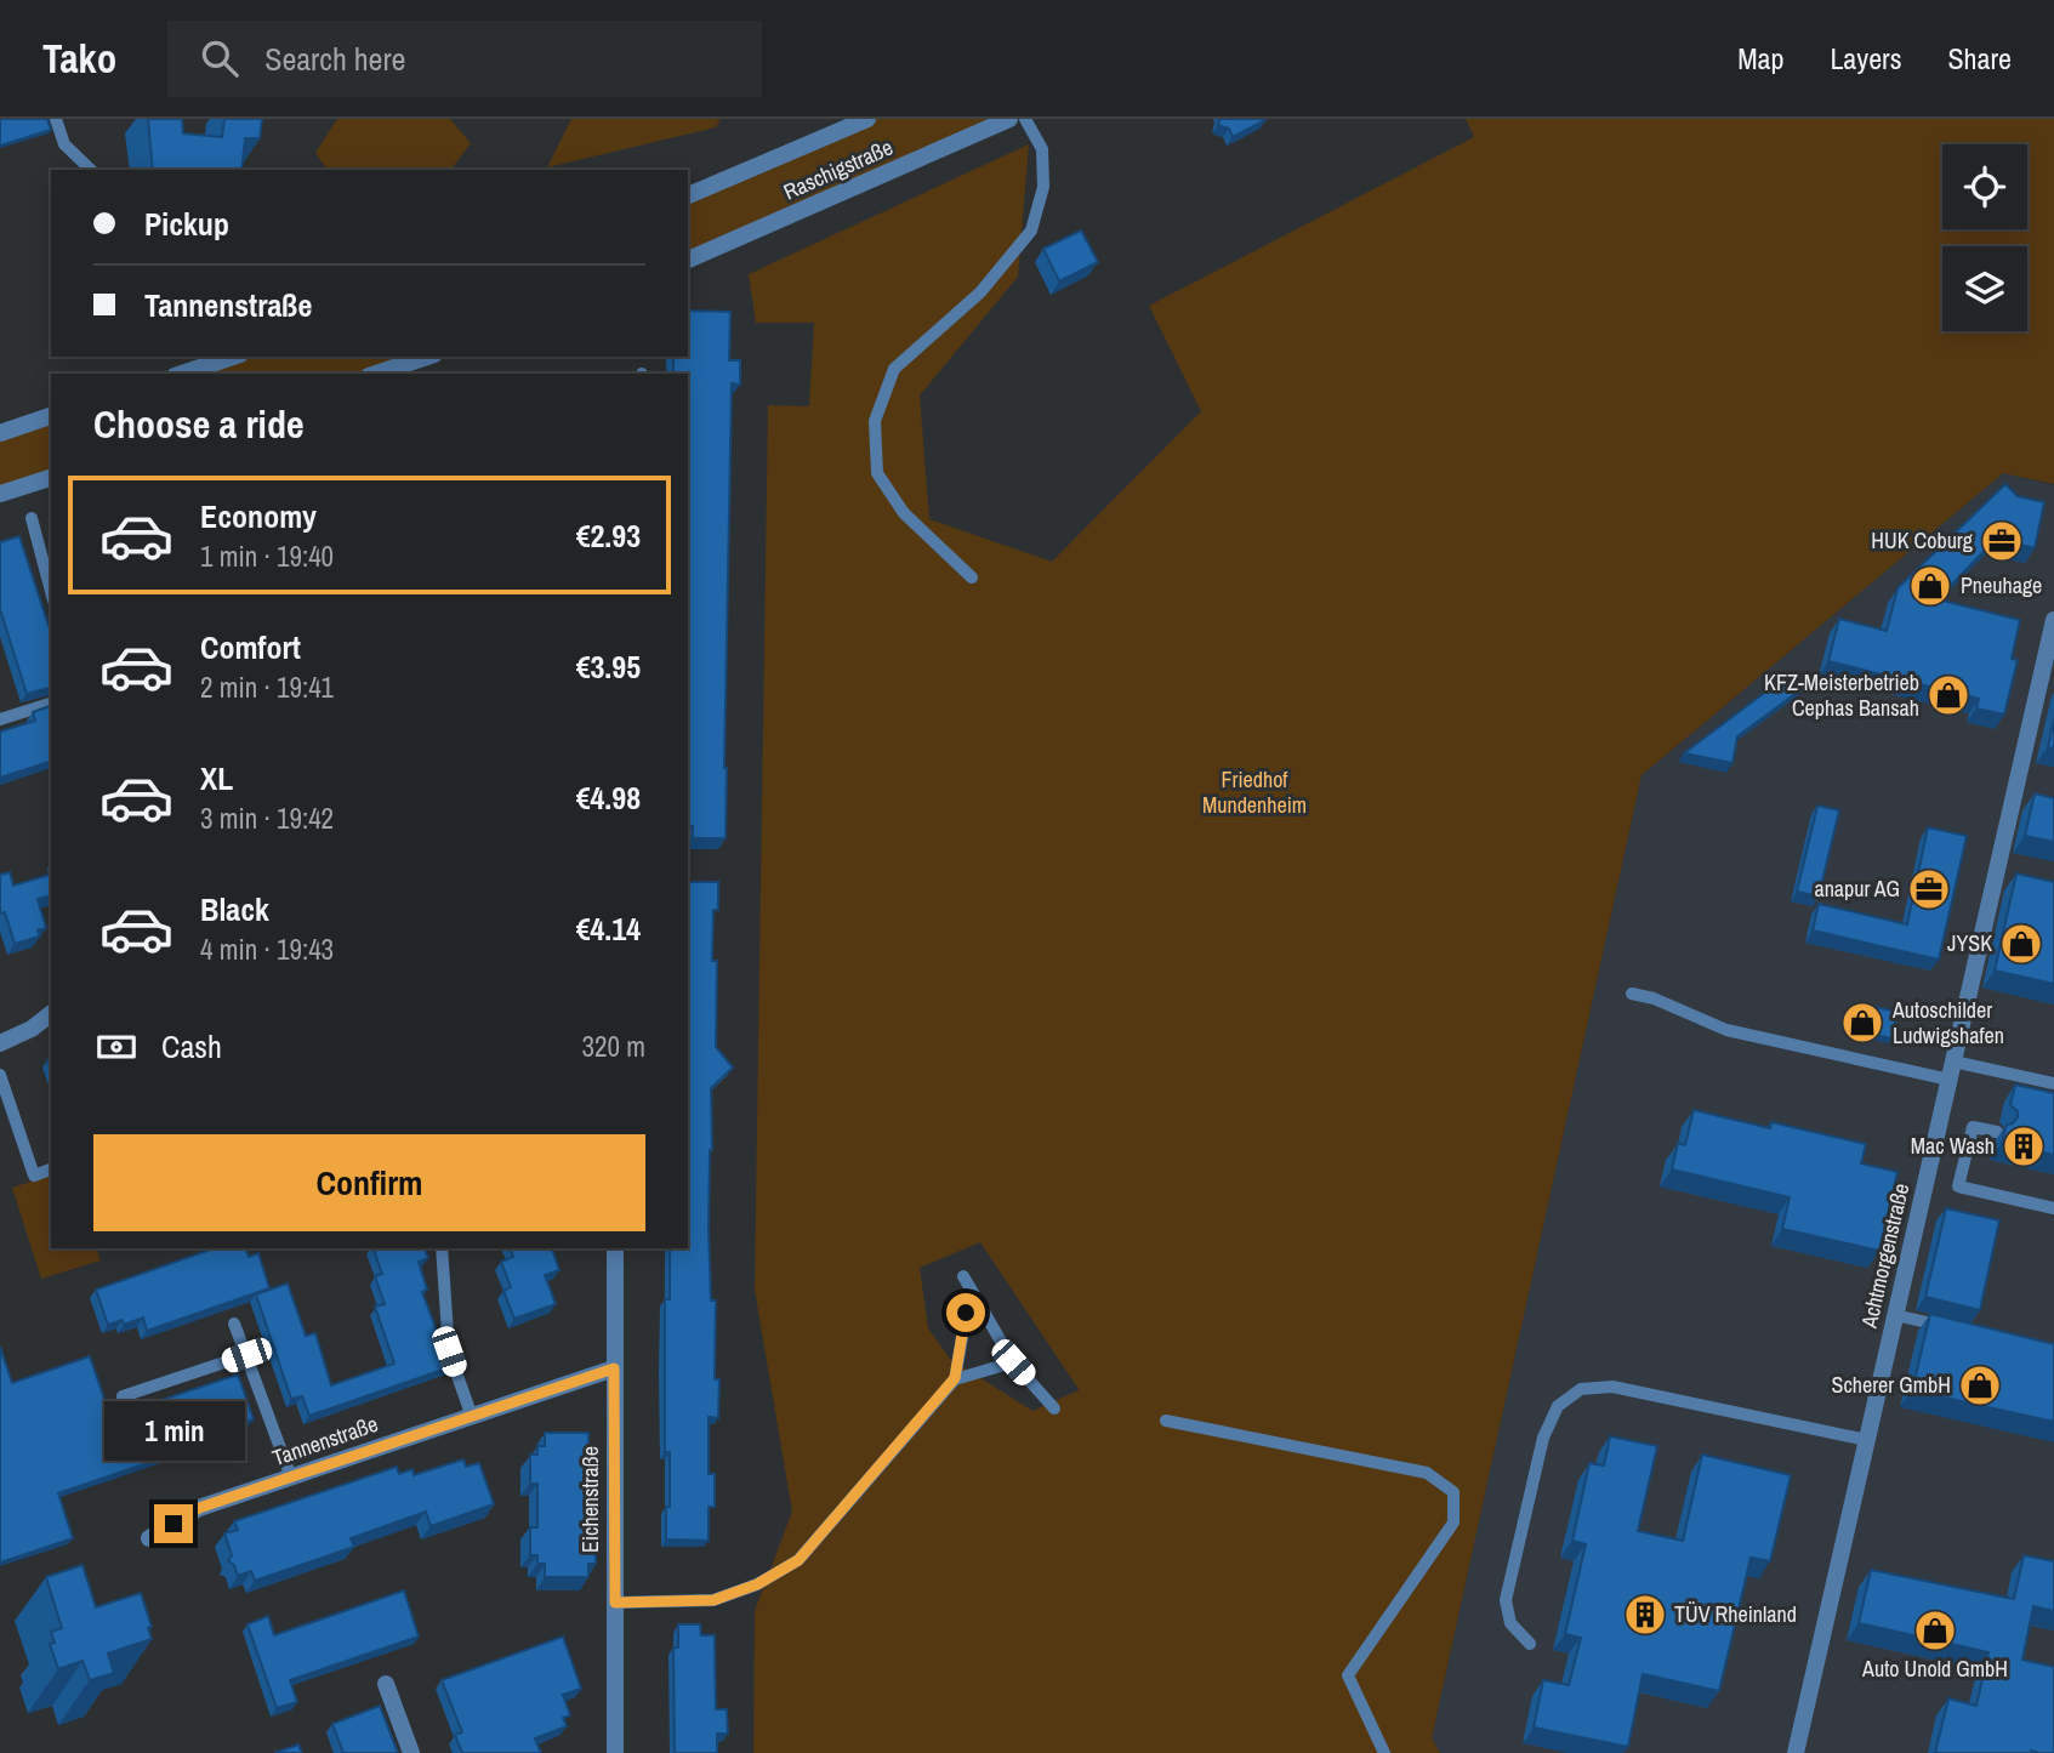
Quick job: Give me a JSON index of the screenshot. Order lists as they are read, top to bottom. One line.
{"streets":{"street":["Raschigstraße","Achtmorgenstraße","Tannenstraße","Eichenstraße"]},"crossings":[["Tannenstraße","Eichenstraße"]],"parks":["Friedhof Mundenheim"],"places":{"office":["HUK Coburg","anapur AG"],"shop":["Pneuhage","KFZ-Meisterbetrieb Cephas Bansah","JYSK","Autoschilder Ludwigshafen","Scherer GmbH","Auto Unold GmbH"],"building":["Mac Wash","TÜV Rheinland"]},"page":{"header":"Tako","search":"Search here","nav":["Map","Layers","Share"],"banner":["Pickup","Tannenstraße"],"heading":"Choose a ride","list":[{"name":"Economy","note":"1 min · 19:40","value":"€2.93"},{"name":"Comfort","note":"2 min · 19:41","value":"€3.95"},{"name":"XL","note":"3 min · 19:42","value":"€4.98"},{"name":"Black","note":"4 min · 19:43","value":"€4.14"}],"pay":["Cash","320 m"],"buttons":"Confirm","bubble":"1 min"}}
